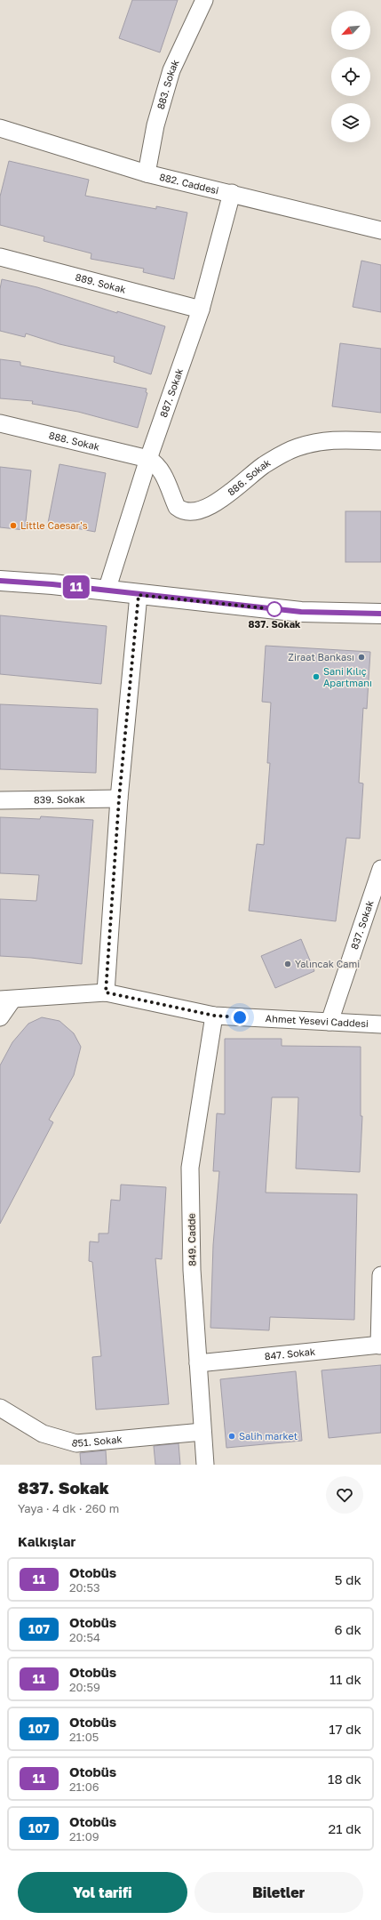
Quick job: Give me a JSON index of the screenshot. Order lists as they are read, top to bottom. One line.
{"streets":{"street":["883. Sokak","882. Caddesi","889. Sokak","887. Sokak","888. Sokak","886. Sokak","839. Sokak","837. Sokak","Ahmet Yesevi Caddesi","849. Cadde","847. Sokak","851. Sokak"]},"crossings":[["883. Sokak","882. Caddesi"],["882. Caddesi","887. Sokak"],["889. Sokak","887. Sokak"],["887. Sokak","888. Sokak"],["887. Sokak","886. Sokak"],["888. Sokak","886. Sokak"],["837. Sokak","Ahmet Yesevi Caddesi"],["Ahmet Yesevi Caddesi","849. Cadde"],["849. Cadde","847. Sokak"],["849. Cadde","851. Sokak"]],"places":["Little Caesar's","837. Sokak","Ziraat Bankası","Sani Kılıç Apartmanı","Yalıncak Cami","Salih market"],"lines":["bus line 11"],"north":"bottom left","page":{"on_map":"11","heading":[["837. Sokak","Yaya · 4 dk · 260 m"],"Kalkışlar"],"list":[{"mark":"11","name":"Otobüs","note":"20:53","value":"5 dk"},{"mark":"107","name":"Otobüs","note":"20:54","value":"6 dk"},{"mark":"11","name":"Otobüs","note":"20:59","value":"11 dk"},{"mark":"107","name":"Otobüs","note":"21:05","value":"17 dk"},{"mark":"11","name":"Otobüs","note":"21:06","value":"18 dk"},{"mark":"107","name":"Otobüs","note":"21:09","value":"21 dk"}],"buttons":["Yol tarifi","Biletler"]}}
